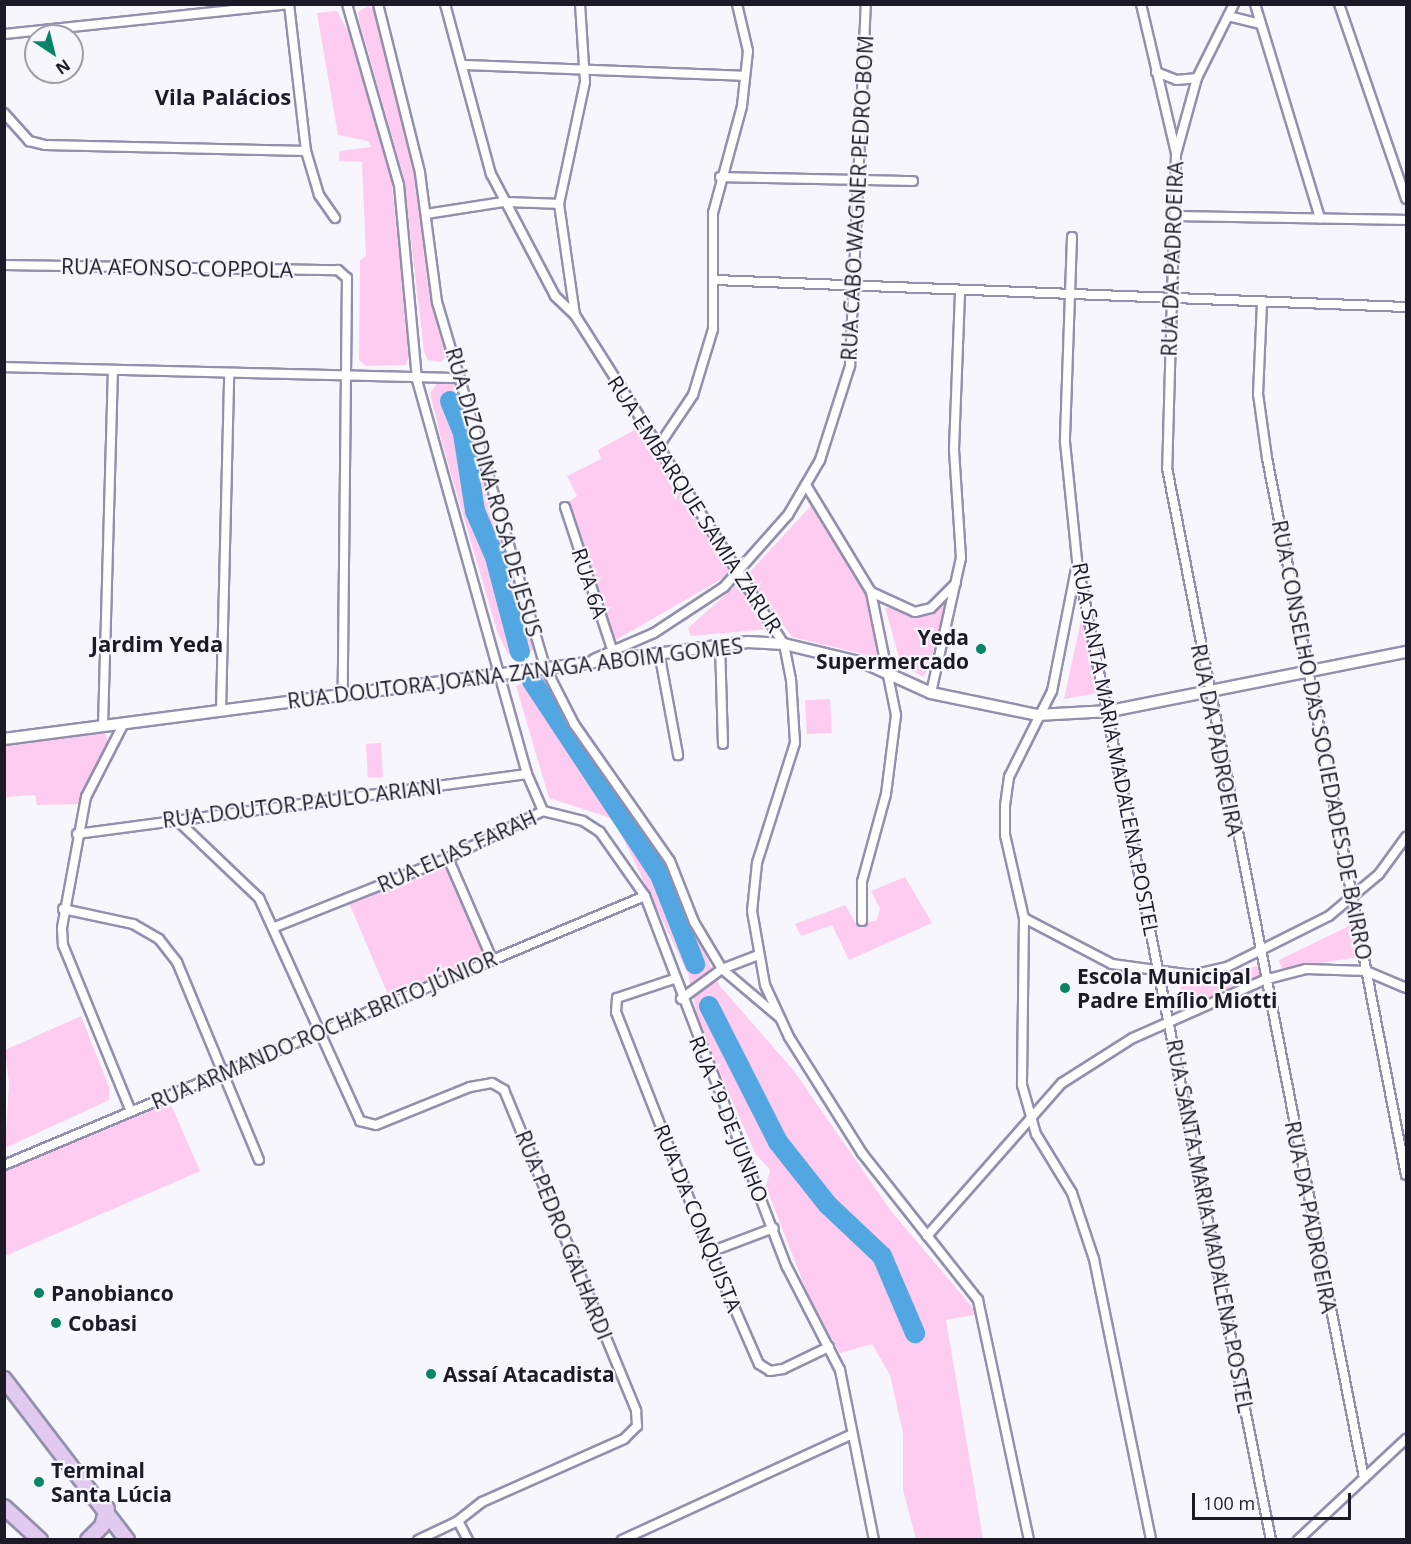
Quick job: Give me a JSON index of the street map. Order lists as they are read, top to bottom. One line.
{"streets":{"street":["RUA CABO WAGNER PEDRO BOM","RUA DA PADROEIRA","RUA AFONSO COPPOLA","RUA DIZODINA ROSA DE JESUS","RUA EMBARQUE SAMIA ZARUR","RUA 6A","RUA DOUTORA JOANA ZANAGA ABOIM GOMES","RUA CONSELHO DAS SOCIEDADES DE BAIRRO","RUA SANTA MARIA MADALENA POSTEL","RUA DOUTOR PAULO ARIANI","RUA ELIAS FARAH","RUA ARMANDO ROCHA BRITO JÚNIOR","RUA 19 DE JUNHO","RUA DA CONQUISTA","RUA PEDRO GALHARDI"]},"crossings":[["RUA CABO WAGNER PEDRO BOM","RUA EMBARQUE SAMIA ZARUR"],["RUA CABO WAGNER PEDRO BOM","RUA 6A"],["RUA CABO WAGNER PEDRO BOM","RUA DOUTORA JOANA ZANAGA ABOIM GOMES"],["RUA DA PADROEIRA","RUA DOUTORA JOANA ZANAGA ABOIM GOMES"],["RUA DIZODINA ROSA DE JESUS","RUA EMBARQUE SAMIA ZARUR"],["RUA DIZODINA ROSA DE JESUS","RUA DOUTORA JOANA ZANAGA ABOIM GOMES"],["RUA EMBARQUE SAMIA ZARUR","RUA DOUTORA JOANA ZANAGA ABOIM GOMES"],["RUA 6A","RUA DOUTORA JOANA ZANAGA ABOIM GOMES"],["RUA DOUTORA JOANA ZANAGA ABOIM GOMES","RUA CONSELHO DAS SOCIEDADES DE BAIRRO"],["RUA DOUTORA JOANA ZANAGA ABOIM GOMES","RUA SANTA MARIA MADALENA POSTEL"],["RUA ELIAS FARAH","RUA 19 DE JUNHO"],["RUA ARMANDO ROCHA BRITO JÚNIOR","RUA 19 DE JUNHO"],["RUA ARMANDO ROCHA BRITO JÚNIOR","RUA PEDRO GALHARDI"],["RUA 19 DE JUNHO","RUA DA CONQUISTA"]],"districts":["Vila Palácios","Jardim Yeda"],"places":["Yeda Supermercado","Escola Municipal Padre Emílio Miotti","Panobianco","Cobasi","Assaí Atacadista","Terminal Santa Lúcia"],"scale_bar":"100 m","north":"bottom right"}
